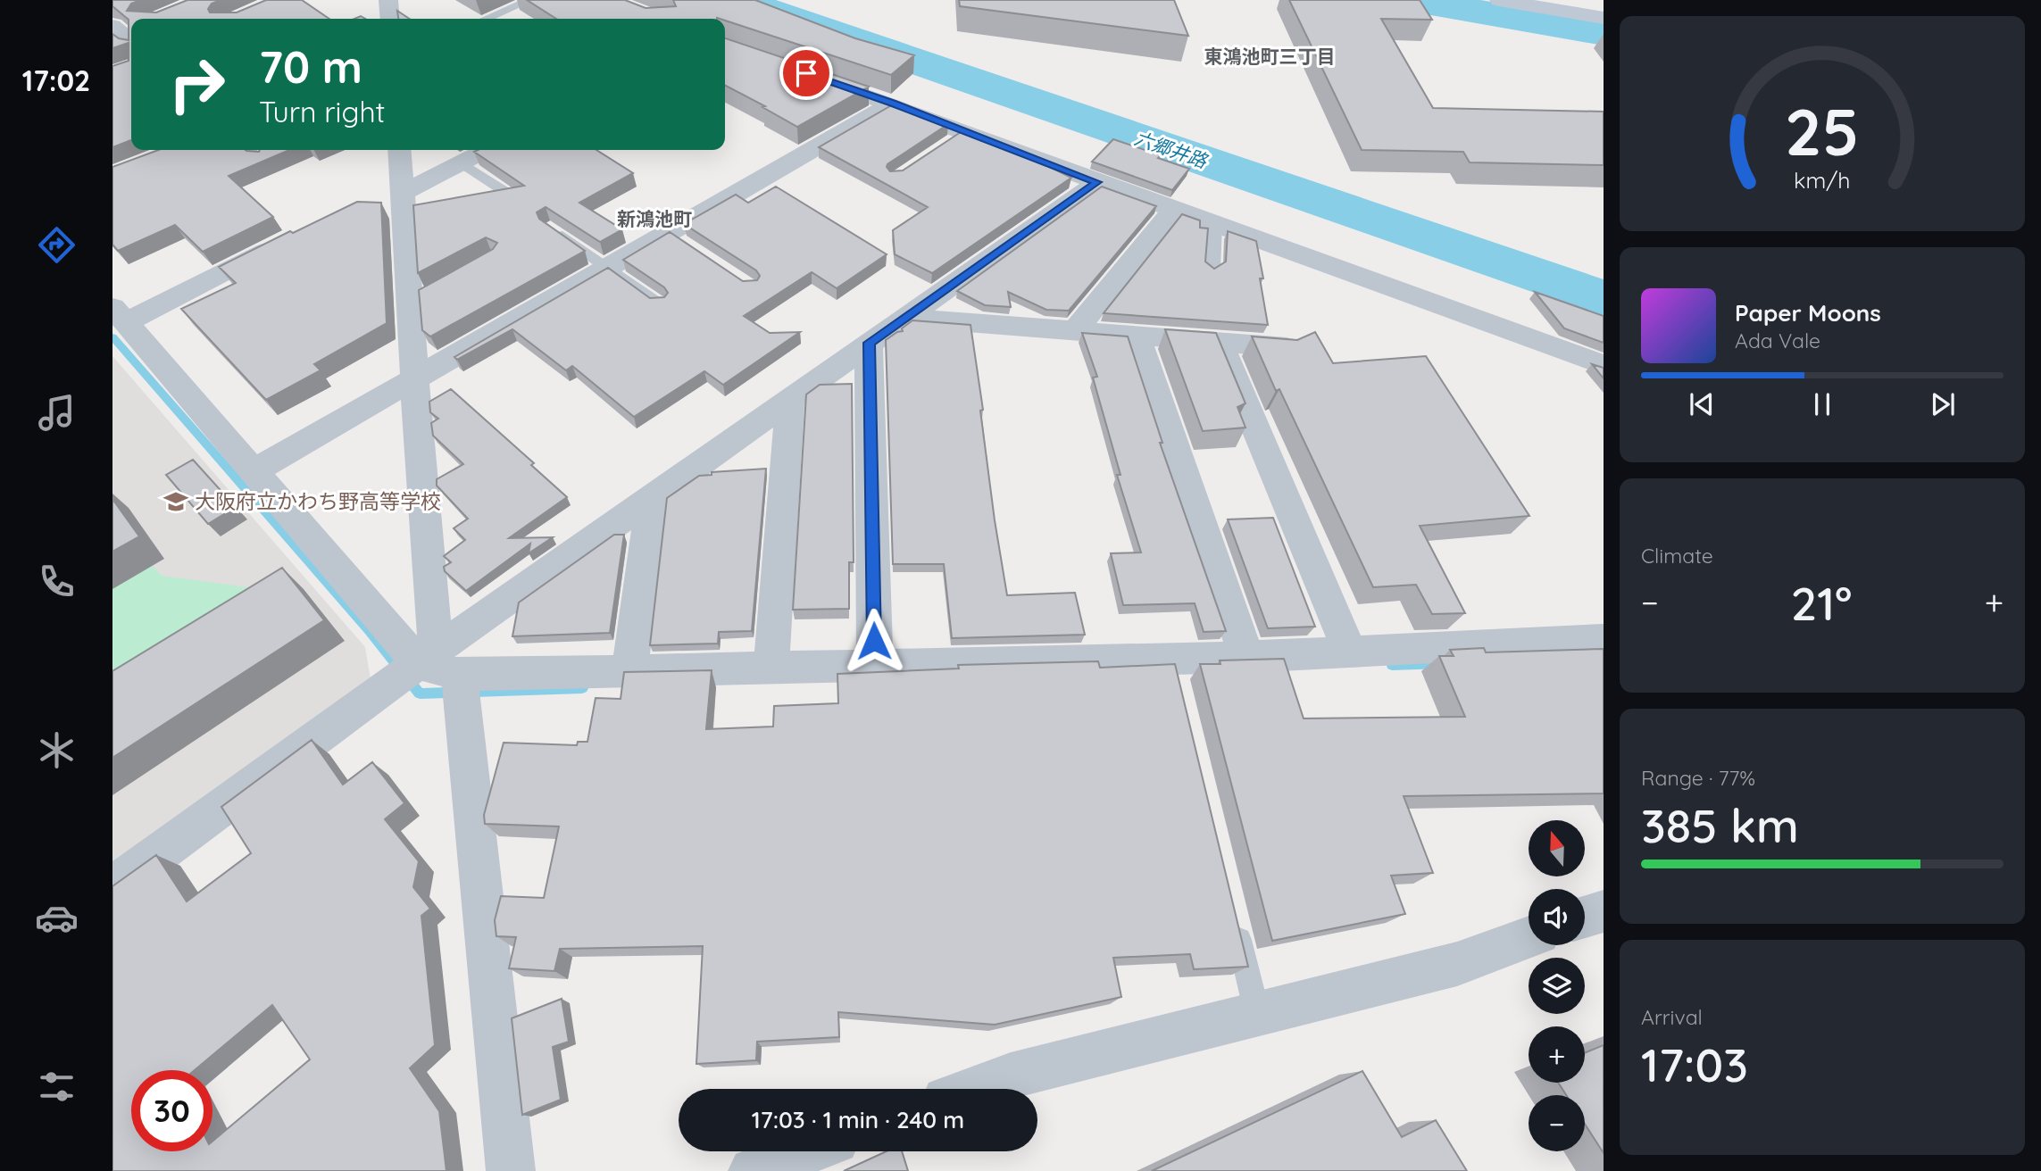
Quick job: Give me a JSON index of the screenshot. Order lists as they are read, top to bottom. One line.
{"districts":["東鴻池町三丁目","新鴻池町"],"water":["六郷井路"],"places":{"school or university":["大阪府立かわち野高等学校"]},"north":"top","page":{"tabs":"17:02","turn":["70 m","Turn right"],"song":["Paper Moons","Ada Vale"],"tile":["Climate",["Range · 77%","385 km"],["Arrival","17:03"]],"heat":["−","21°","+"],"map_buttons":["+","−"],"limit":"30","trip":"17:03 · 1 min · 240 m","gauge":["25","km/h"]}}
